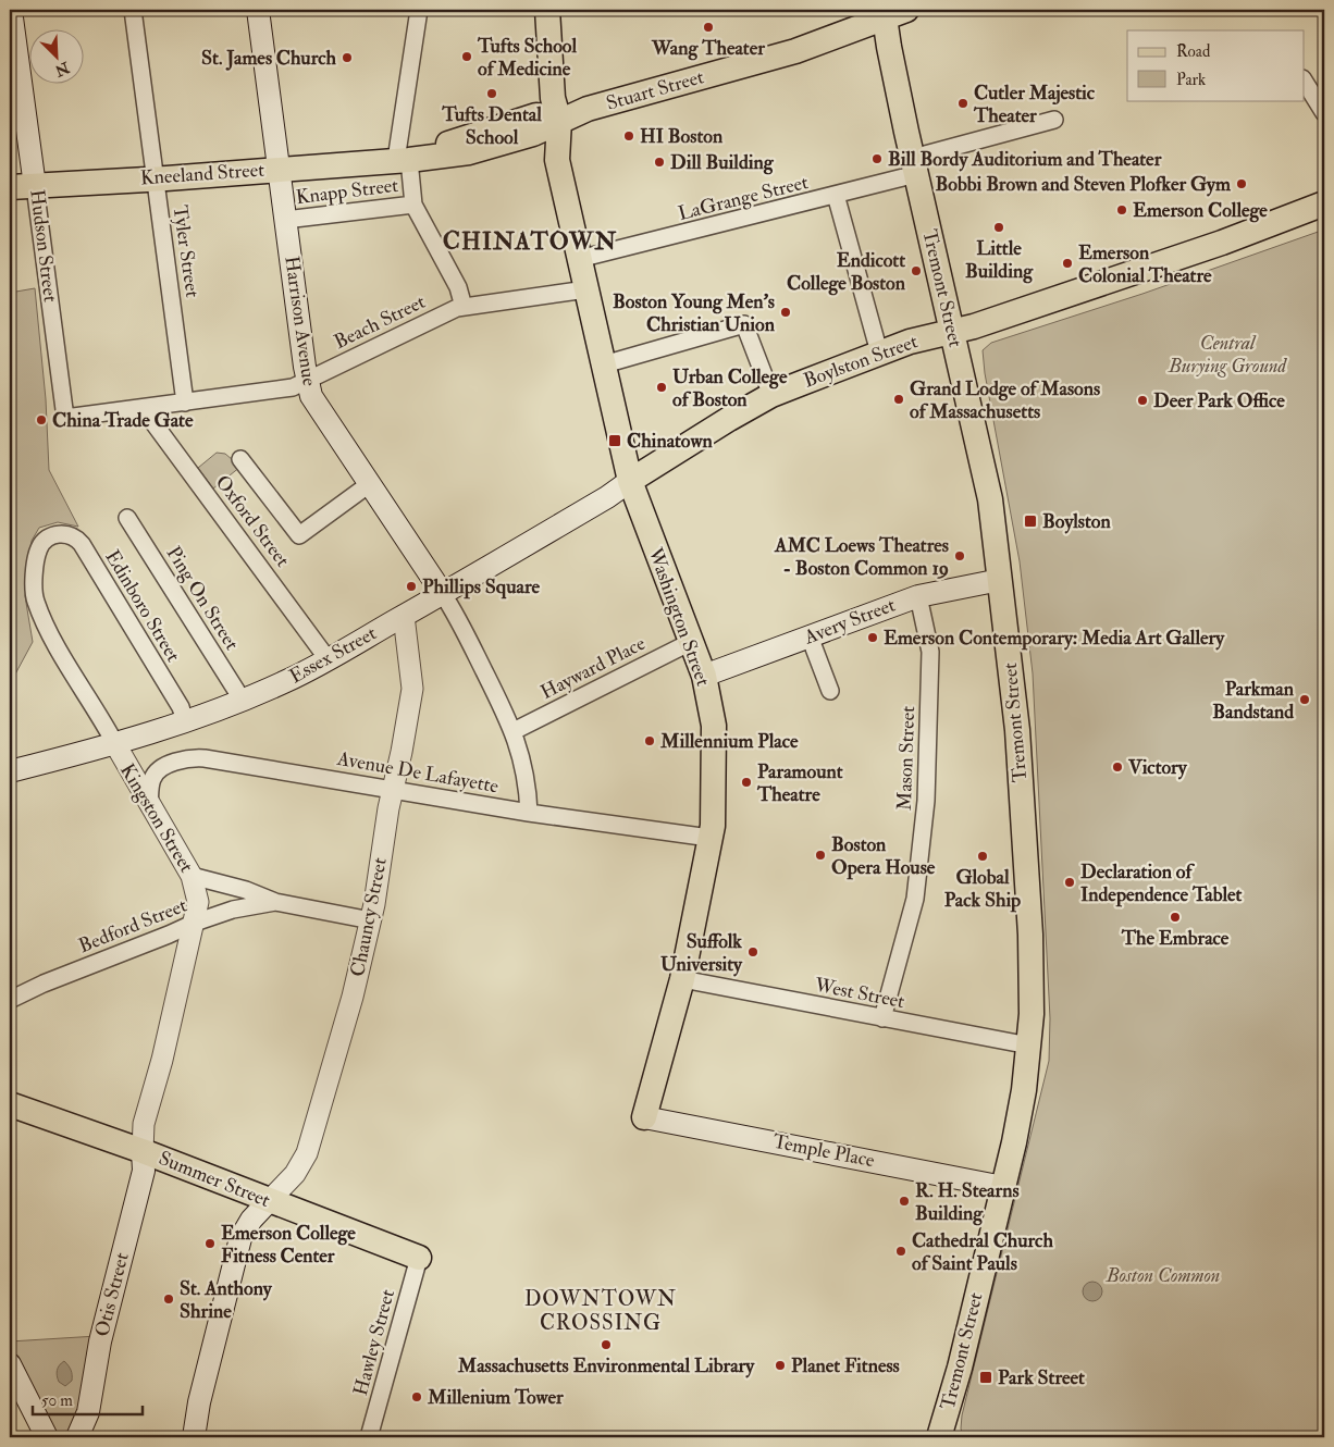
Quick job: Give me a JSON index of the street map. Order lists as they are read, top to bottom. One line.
{"streets":{"main road":["Stuart Street","Kneeland Street","Hudson Street","Tremont Street","Harrison Avenue","Boylston Street","Washington Street","Avery Street","Essex Street","Temple Place","Summer Street","Otis Street"],"street":["Knapp Street","LaGrange Street","Tyler Street","Beach Street","Oxford Street","Ping On Street","Edinboro Street","Hayward Place","Mason Street","Avenue De Lafayette","Kingston Street","Chauncy Street","Bedford Street","West Street","Hawley Street"]},"crossings":[["Stuart Street","Kneeland Street"],["Stuart Street","Tremont Street"],["Stuart Street","Washington Street"],["Kneeland Street","Knapp Street"],["Kneeland Street","Hudson Street"],["Kneeland Street","Tyler Street"],["Kneeland Street","Harrison Avenue"],["Kneeland Street","Washington Street"],["Knapp Street","Harrison Avenue"],["Knapp Street","Beach Street"],["LaGrange Street","Tremont Street"],["LaGrange Street","Washington Street"],["Hudson Street","Beach Street"],["Tyler Street","Beach Street"],["Tremont Street","Boylston Street"],["Tremont Street","Avery Street"],["Tremont Street","West Street"],["Tremont Street","Temple Place"],["Harrison Avenue","Beach Street"],["Harrison Avenue","Essex Street"],["Beach Street","Oxford Street"],["Beach Street","Washington Street"],["Boylston Street","Washington Street"],["Boylston Street","Essex Street"],["Oxford Street","Essex Street"],["Ping On Street","Essex Street"],["Edinboro Street","Essex Street"],["Edinboro Street","Kingston Street"],["Washington Street","Avery Street"],["Washington Street","Essex Street"],["Washington Street","Hayward Place"],["Washington Street","Avenue De Lafayette"],["Washington Street","West Street"],["Washington Street","Temple Place"],["Avery Street","Mason Street"],["Essex Street","Kingston Street"],["Essex Street","Chauncy Street"],["Mason Street","West Street"],["Avenue De Lafayette","Kingston Street"],["Avenue De Lafayette","Chauncy Street"],["Kingston Street","Bedford Street"],["Kingston Street","Summer Street"],["Kingston Street","Otis Street"],["Chauncy Street","Bedford Street"],["Chauncy Street","Summer Street"],["Summer Street","Otis Street"],["Summer Street","Hawley Street"]],"districts":["CHINATOWN","DOWNTOWN CROSSING"],"parks":["Central Burying Ground","Boston Common"],"places":{"other":["Wang Theater","Tufts School of Medicine","St. James Church","Tufts Dental School","Cutler Majestic Theater","HI Boston","Bill Bordy Auditorium and Theater","Dill Building","Bobbi Brown and Steven Plofker Gym","Emerson College","Little Building","Emerson Colonial Theatre","Endicott College Boston","Boston Young Men's Christian Union","Urban College of Boston","Grand Lodge of Masons of Massachusetts","Deer Park Office","China Trade Gate","AMC Loews Theatres - Boston Common 19","Phillips Square","Emerson Contemporary: Media Art Gallery","Parkman Bandstand","Millennium Place","Victory","Paramount Theatre","Boston Opera House","Global Pack Ship","Declaration of Independence Tablet","The Embrace","Suffolk University","R. H. Stearns Building","Emerson College Fitness Center","Cathedral Church of Saint Pauls","St. Anthony Shrine","Massachusetts Environmental Library","Planet Fitness","Millenium Tower"],"transit":["Chinatown","Boylston","Park Street"]},"legend":["Road","Park"],"scale_bar":"50 m","north":"bottom right"}
